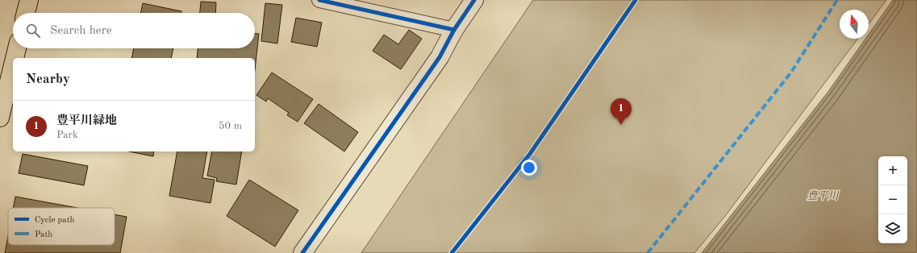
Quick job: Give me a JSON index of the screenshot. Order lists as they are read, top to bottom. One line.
{"water":["豊平川"],"legend":["Cycle path","Path"],"north":"top","page":{"search":"Search here","heading":"Nearby","pins":"1","list":[{"mark":"1","name":"豊平川緑地","note":"Park","value":"50 m"}],"map_buttons":["+","−"]}}
